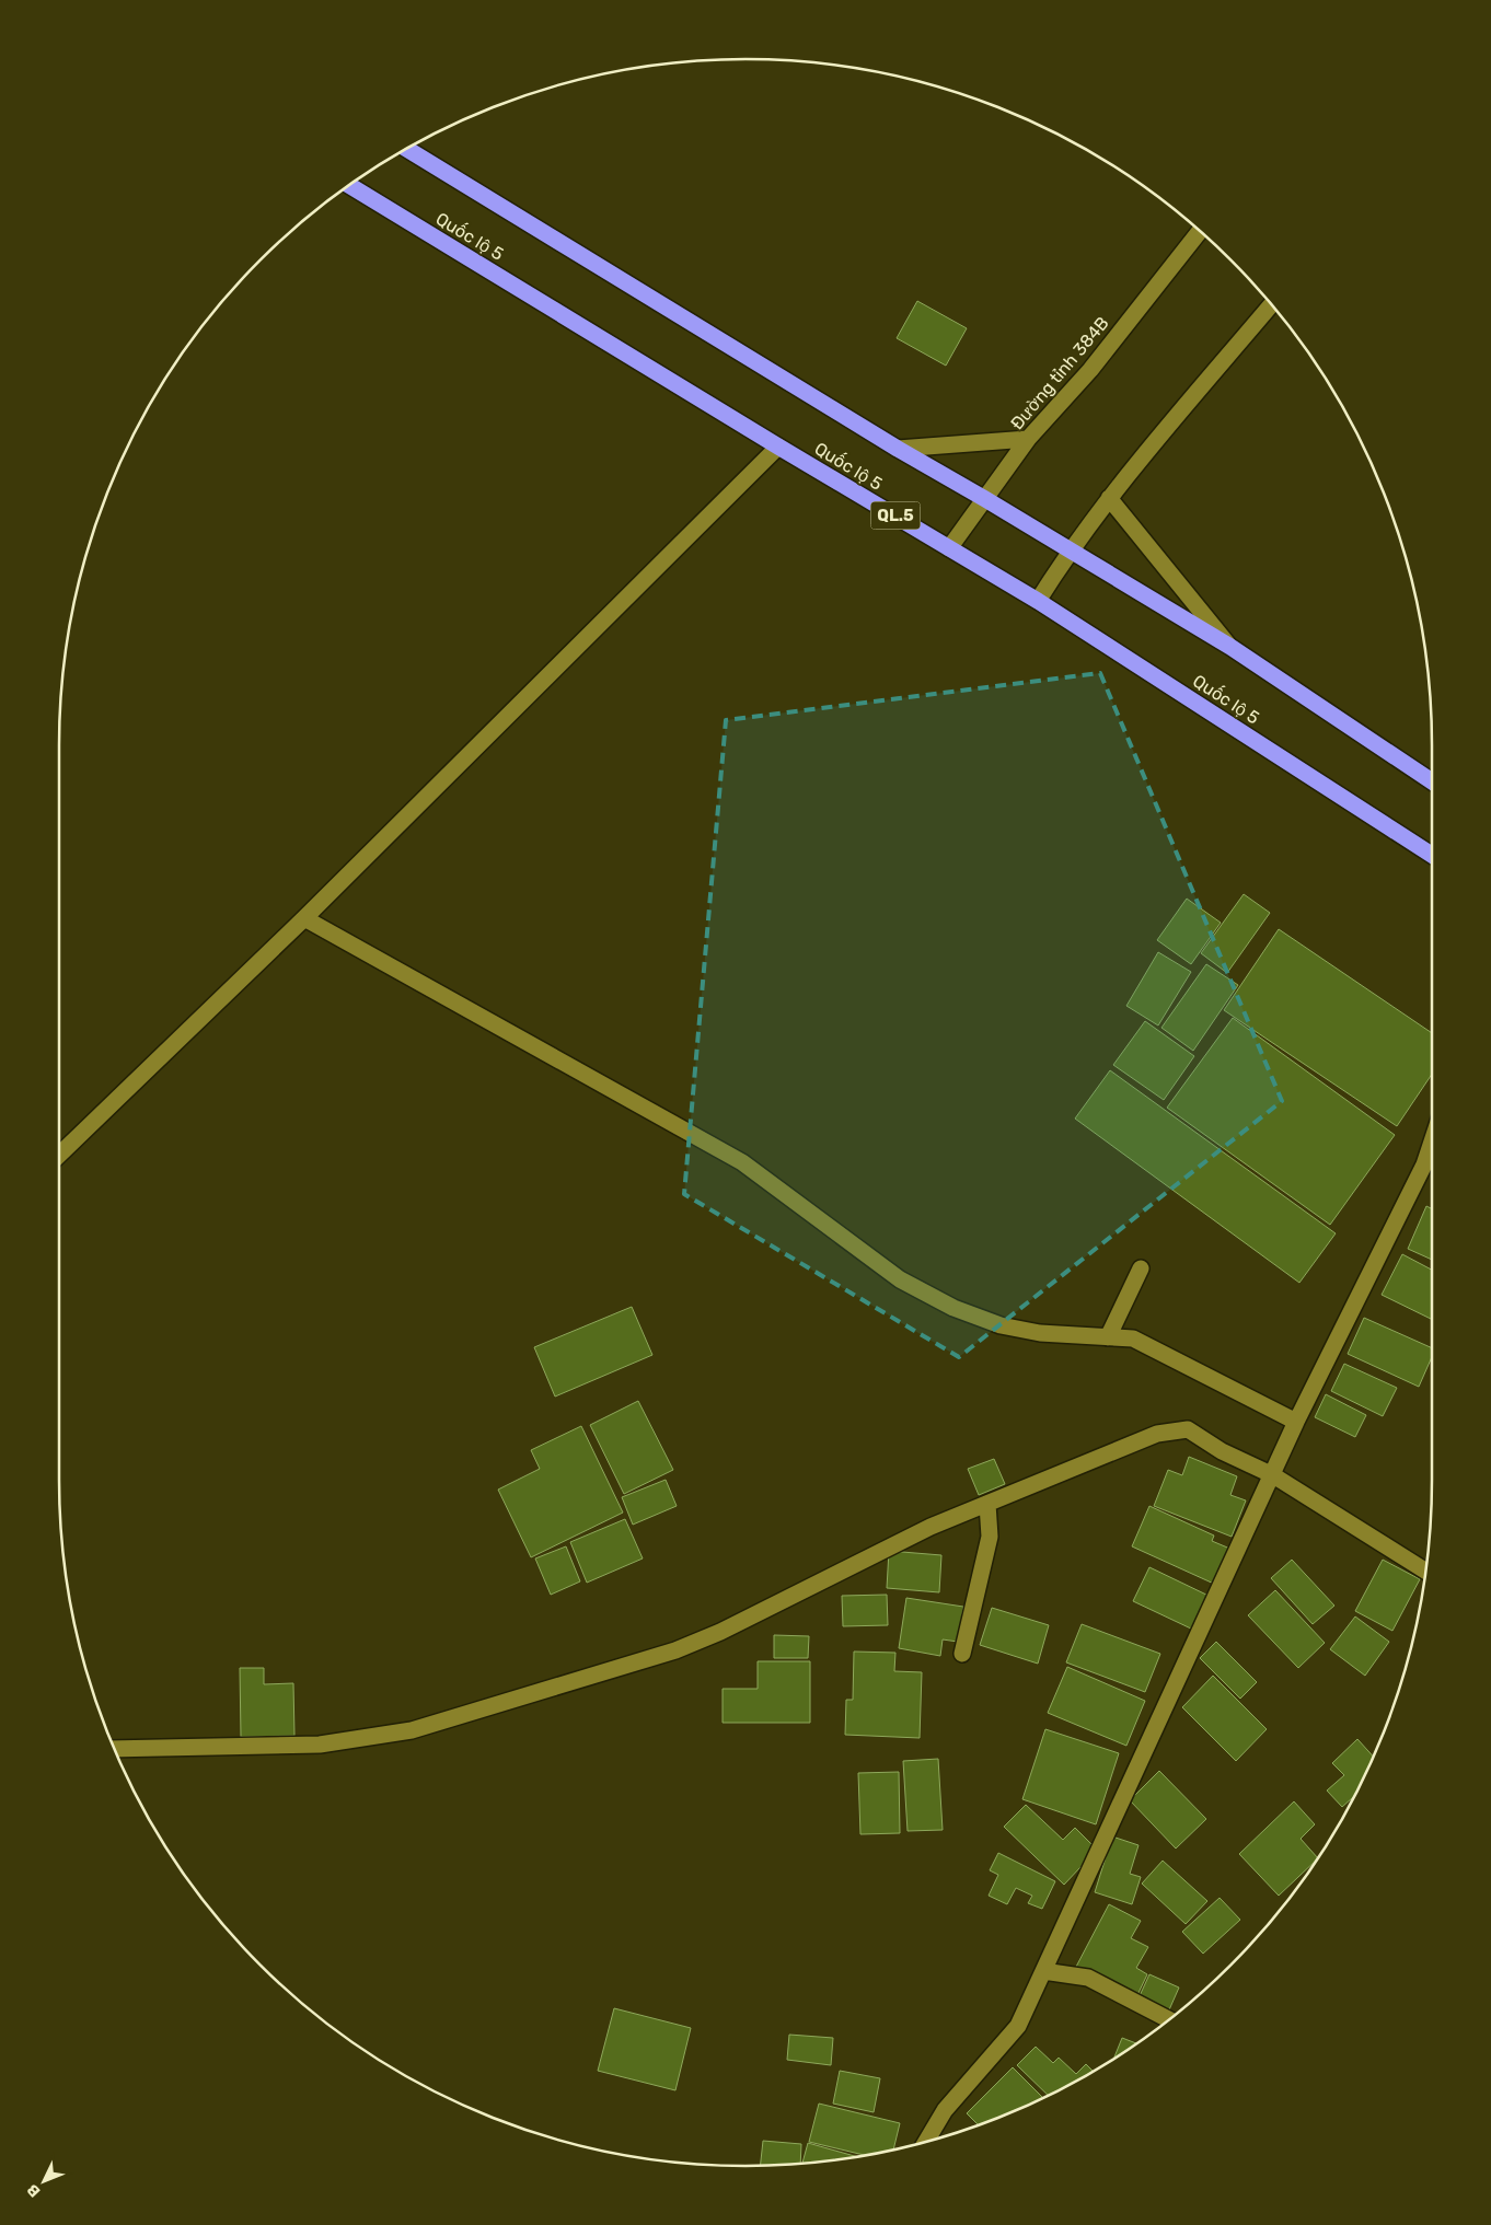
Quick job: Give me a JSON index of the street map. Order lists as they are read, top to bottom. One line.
{"streets":{"highway":["Quốc lộ 5","QL.5"],"street":["Đường tỉnh 384B"]},"crossings":[["Quốc lộ 5","Đường tỉnh 384B"]],"north":"bottom left"}
